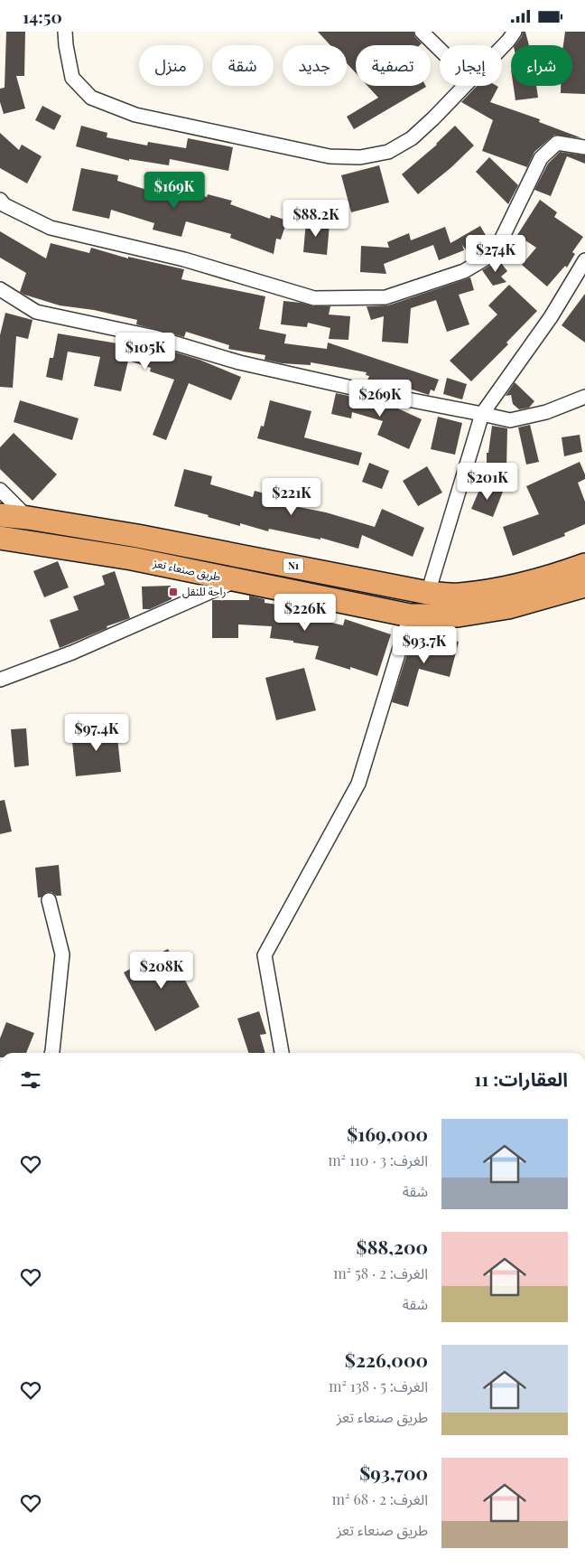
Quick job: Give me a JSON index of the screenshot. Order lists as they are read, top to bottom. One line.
{"streets":{"highway":["N1","طريق صنعاء تعز"]},"places":{"transit":["راحة للنقل"]},"page":{"status":"14:50","chip":["شراء","إيجار","تصفية","جديد","شقة","منزل"],"price":["$169K","$88.2K","$274K","$105K","$269K","$201K","$221K","$226K","$93.7K","$97.4K","$208K"],"heading":"العقارات: 11","list":[{"name":"$169,000","note":"الغرف: 3 · 110 m² · شقة"},{"name":"$88,200","note":"الغرف: 2 · 58 m² · شقة"},{"name":"$226,000","note":"الغرف: 5 · 138 m² · طريق صنعاء تعز"},{"name":"$93,700","note":"الغرف: 2 · 68 m² · طريق صنعاء تعز"}]}}
